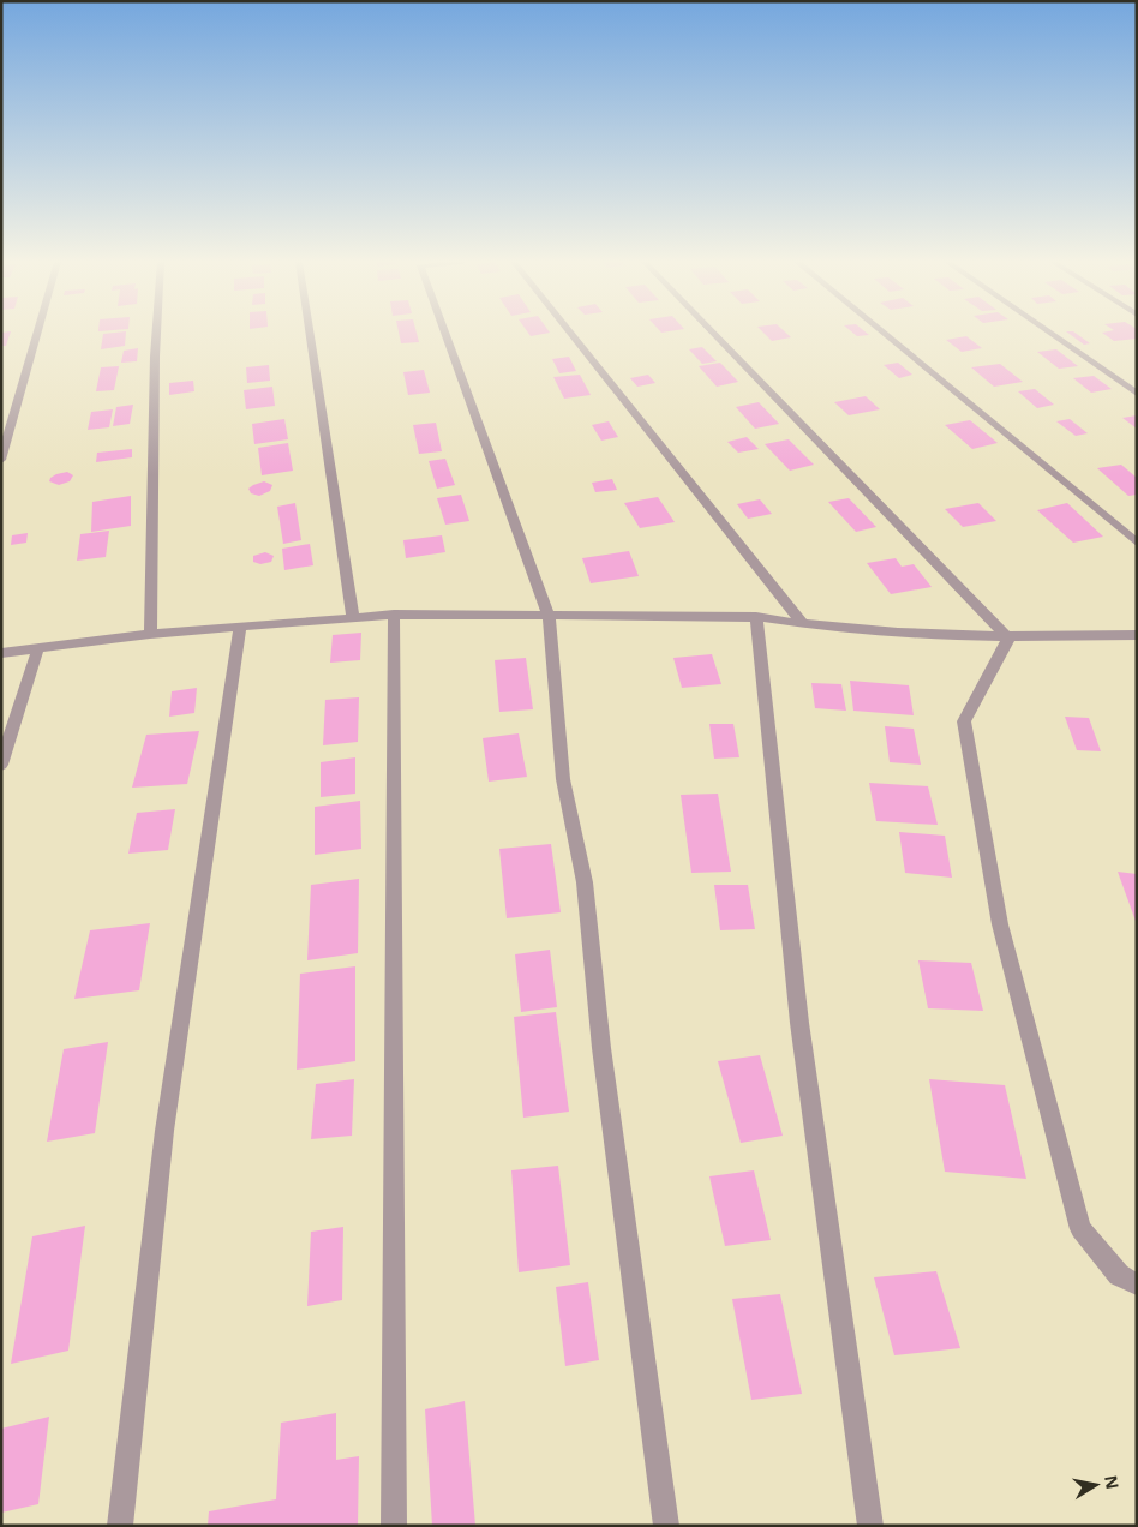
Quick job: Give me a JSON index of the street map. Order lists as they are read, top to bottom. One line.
{"north":"right"}
